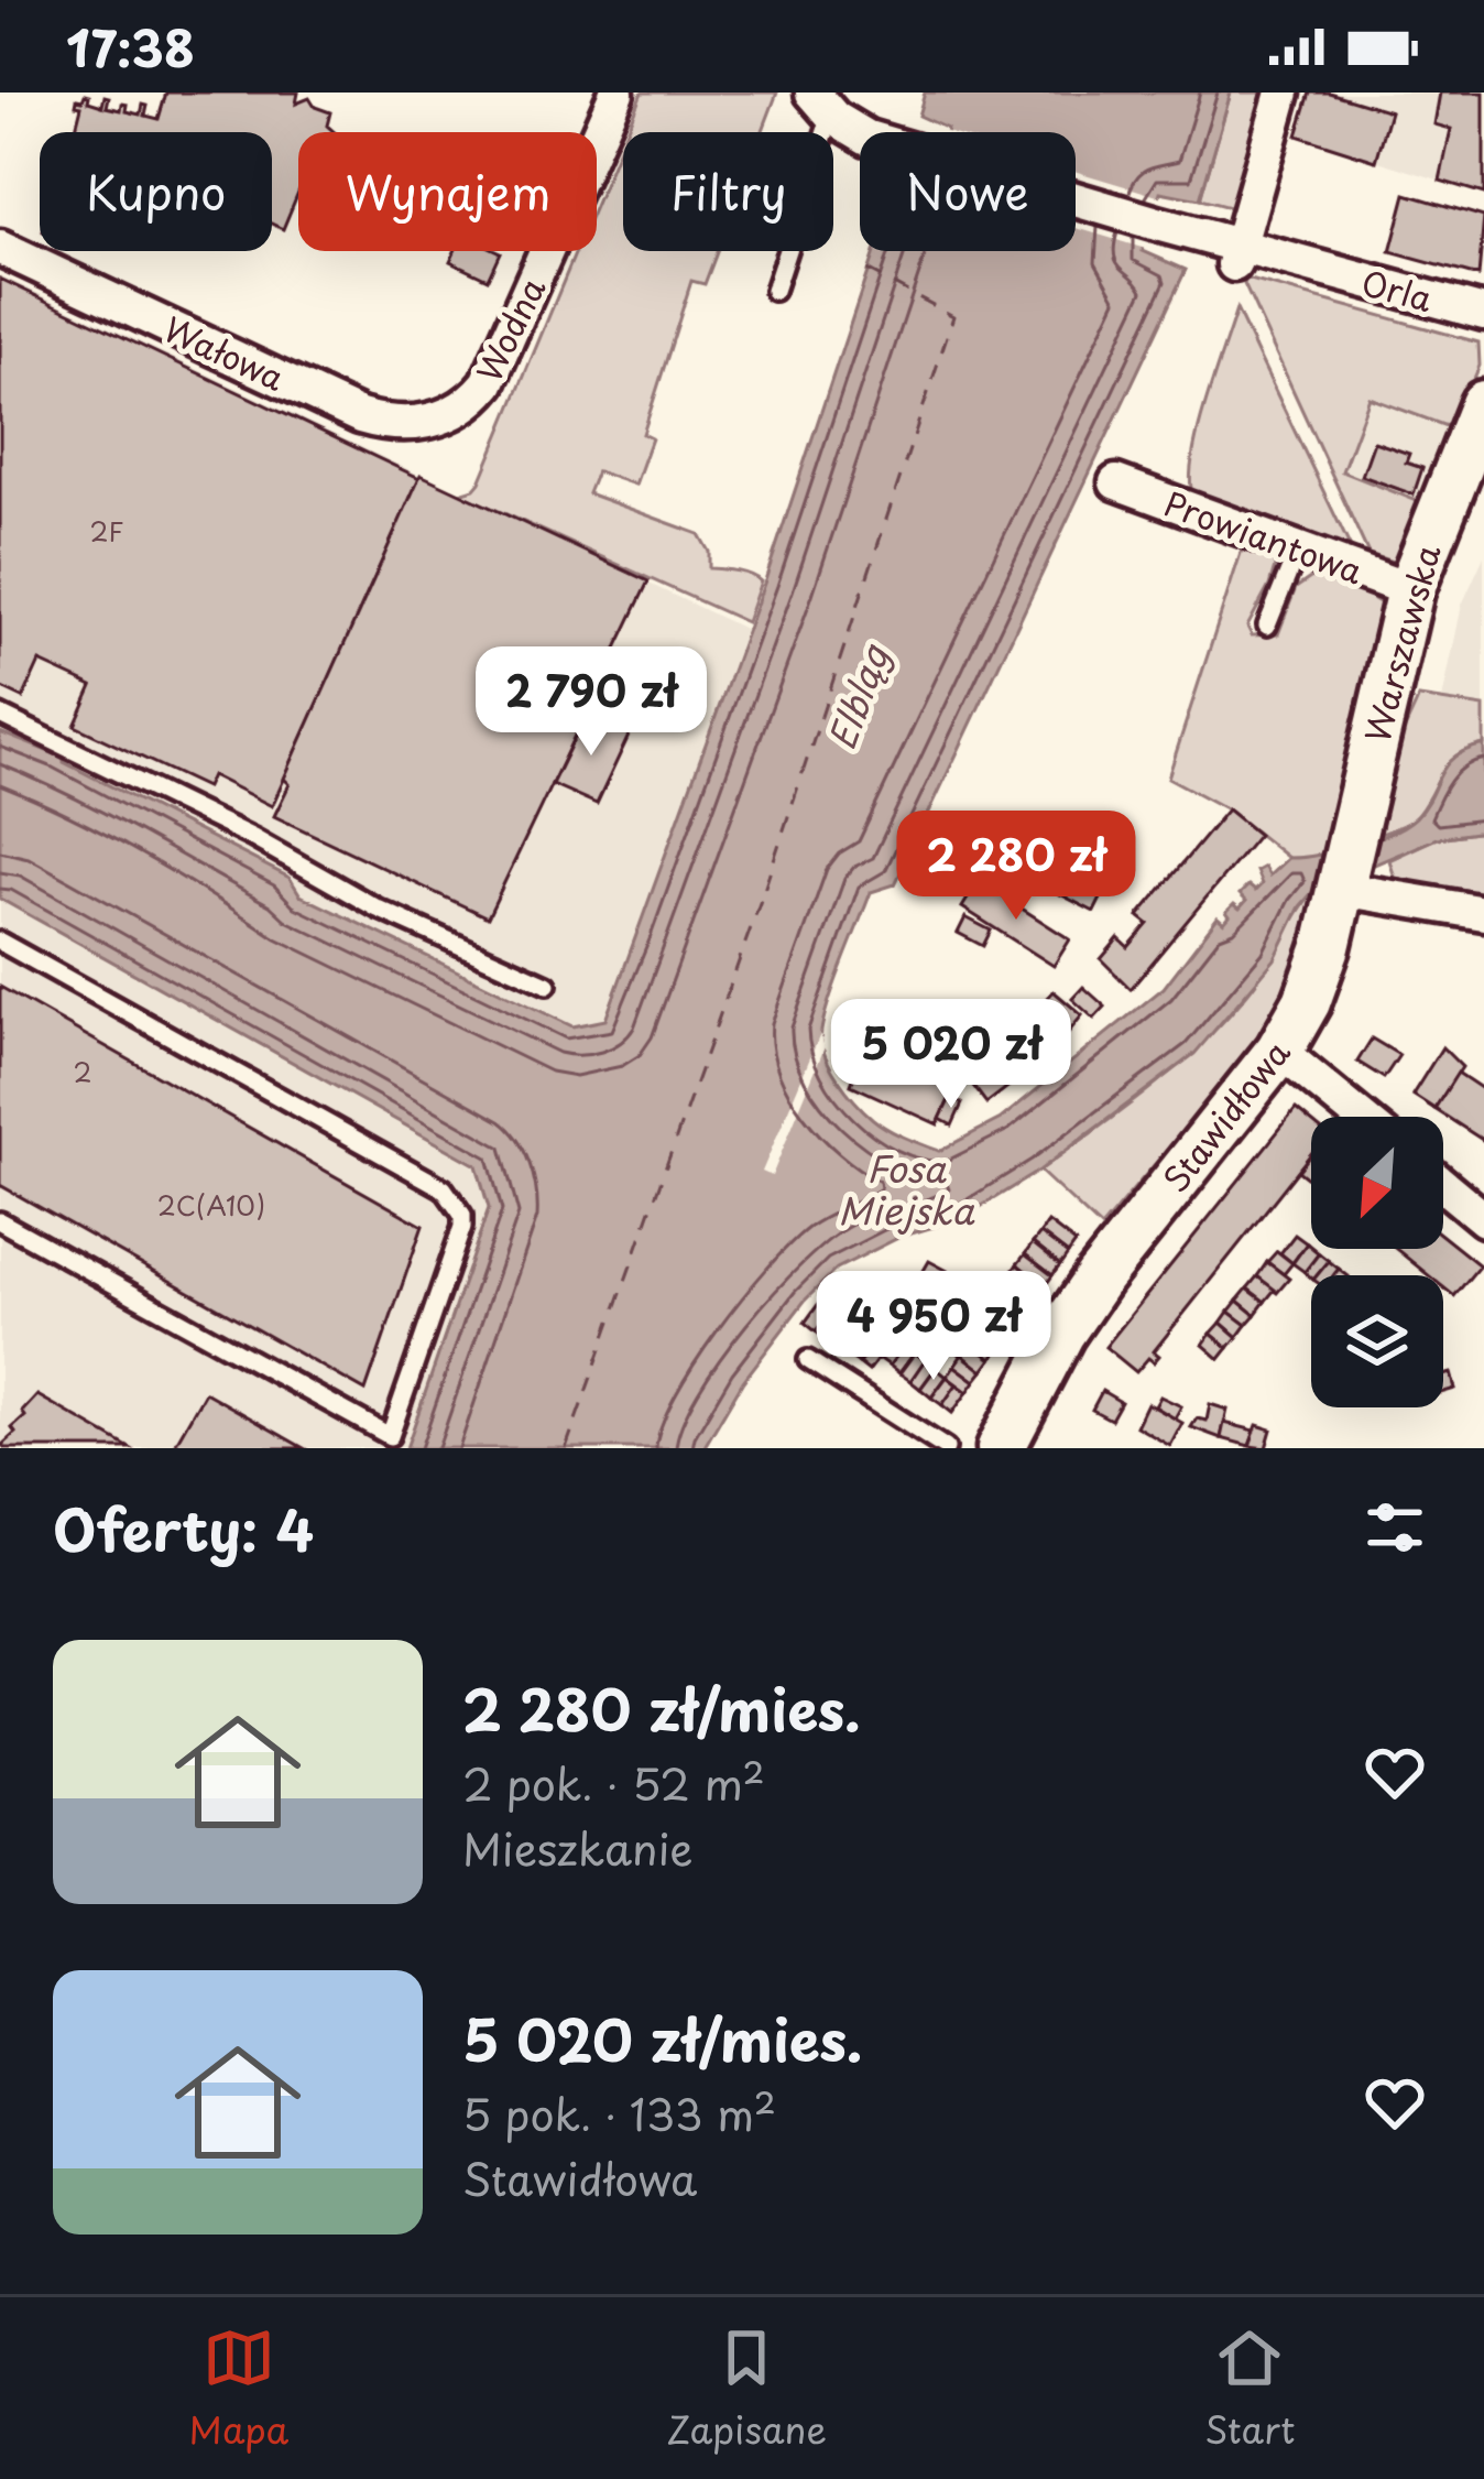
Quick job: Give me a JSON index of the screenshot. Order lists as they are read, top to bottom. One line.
{"streets":{"street":["Orla","Wodna","Wałowa","Prowiantowa","Warszawska","Stawidłowa"]},"crossings":[["Wodna","Wałowa"],["Prowiantowa","Warszawska"],["Warszawska","Stawidłowa"]],"water":["Elbląg","Fosa Miejska"],"house_numbers":["2F","2","2C(A10)"],"north":"bottom left","page":{"status":"17:38","chip":["Kupno","Wynajem","Filtry","Nowe"],"price":["2 790 zł","2 280 zł","5 020 zł","4 950 zł"],"heading":"Oferty: 4","list":[{"name":"2 280 zł/mies.","note":"2 pok. · 52 m² · Mieszkanie"},{"name":"5 020 zł/mies.","note":"5 pok. · 133 m² · Stawidłowa"}],"tabs":["Mapa","Zapisane","Start"]}}
